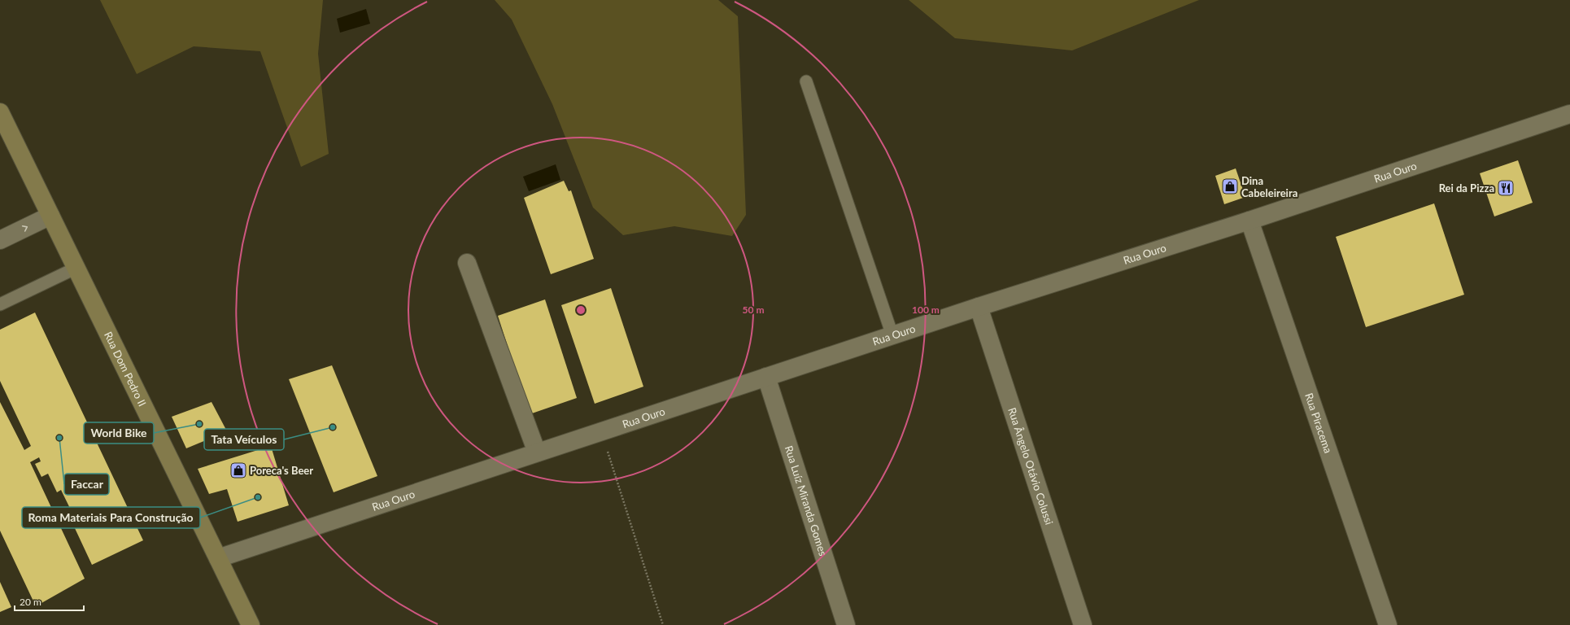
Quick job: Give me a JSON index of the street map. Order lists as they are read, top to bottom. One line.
{"streets":{"street":["Rua Ouro","Rua Dom Pedro II","Rua Piracema","Rua Ângelo Otávio Colussi","Rua Luíz Miranda Gomes"]},"crossings":[["Rua Ouro","Rua Dom Pedro II"],["Rua Ouro","Rua Piracema"],["Rua Ouro","Rua Ângelo Otávio Colussi"],["Rua Ouro","Rua Luíz Miranda Gomes"]],"places":{"shop":["Dina Cabeleireira","Poreca's Beer"],"restaurant":["Rei da Pizza"],"other":["World Bike","Tata Veículos","Faccar","Roma Materiais Para Construção"]},"scale_bar":"20 m","rings":["50 m","100 m"]}
